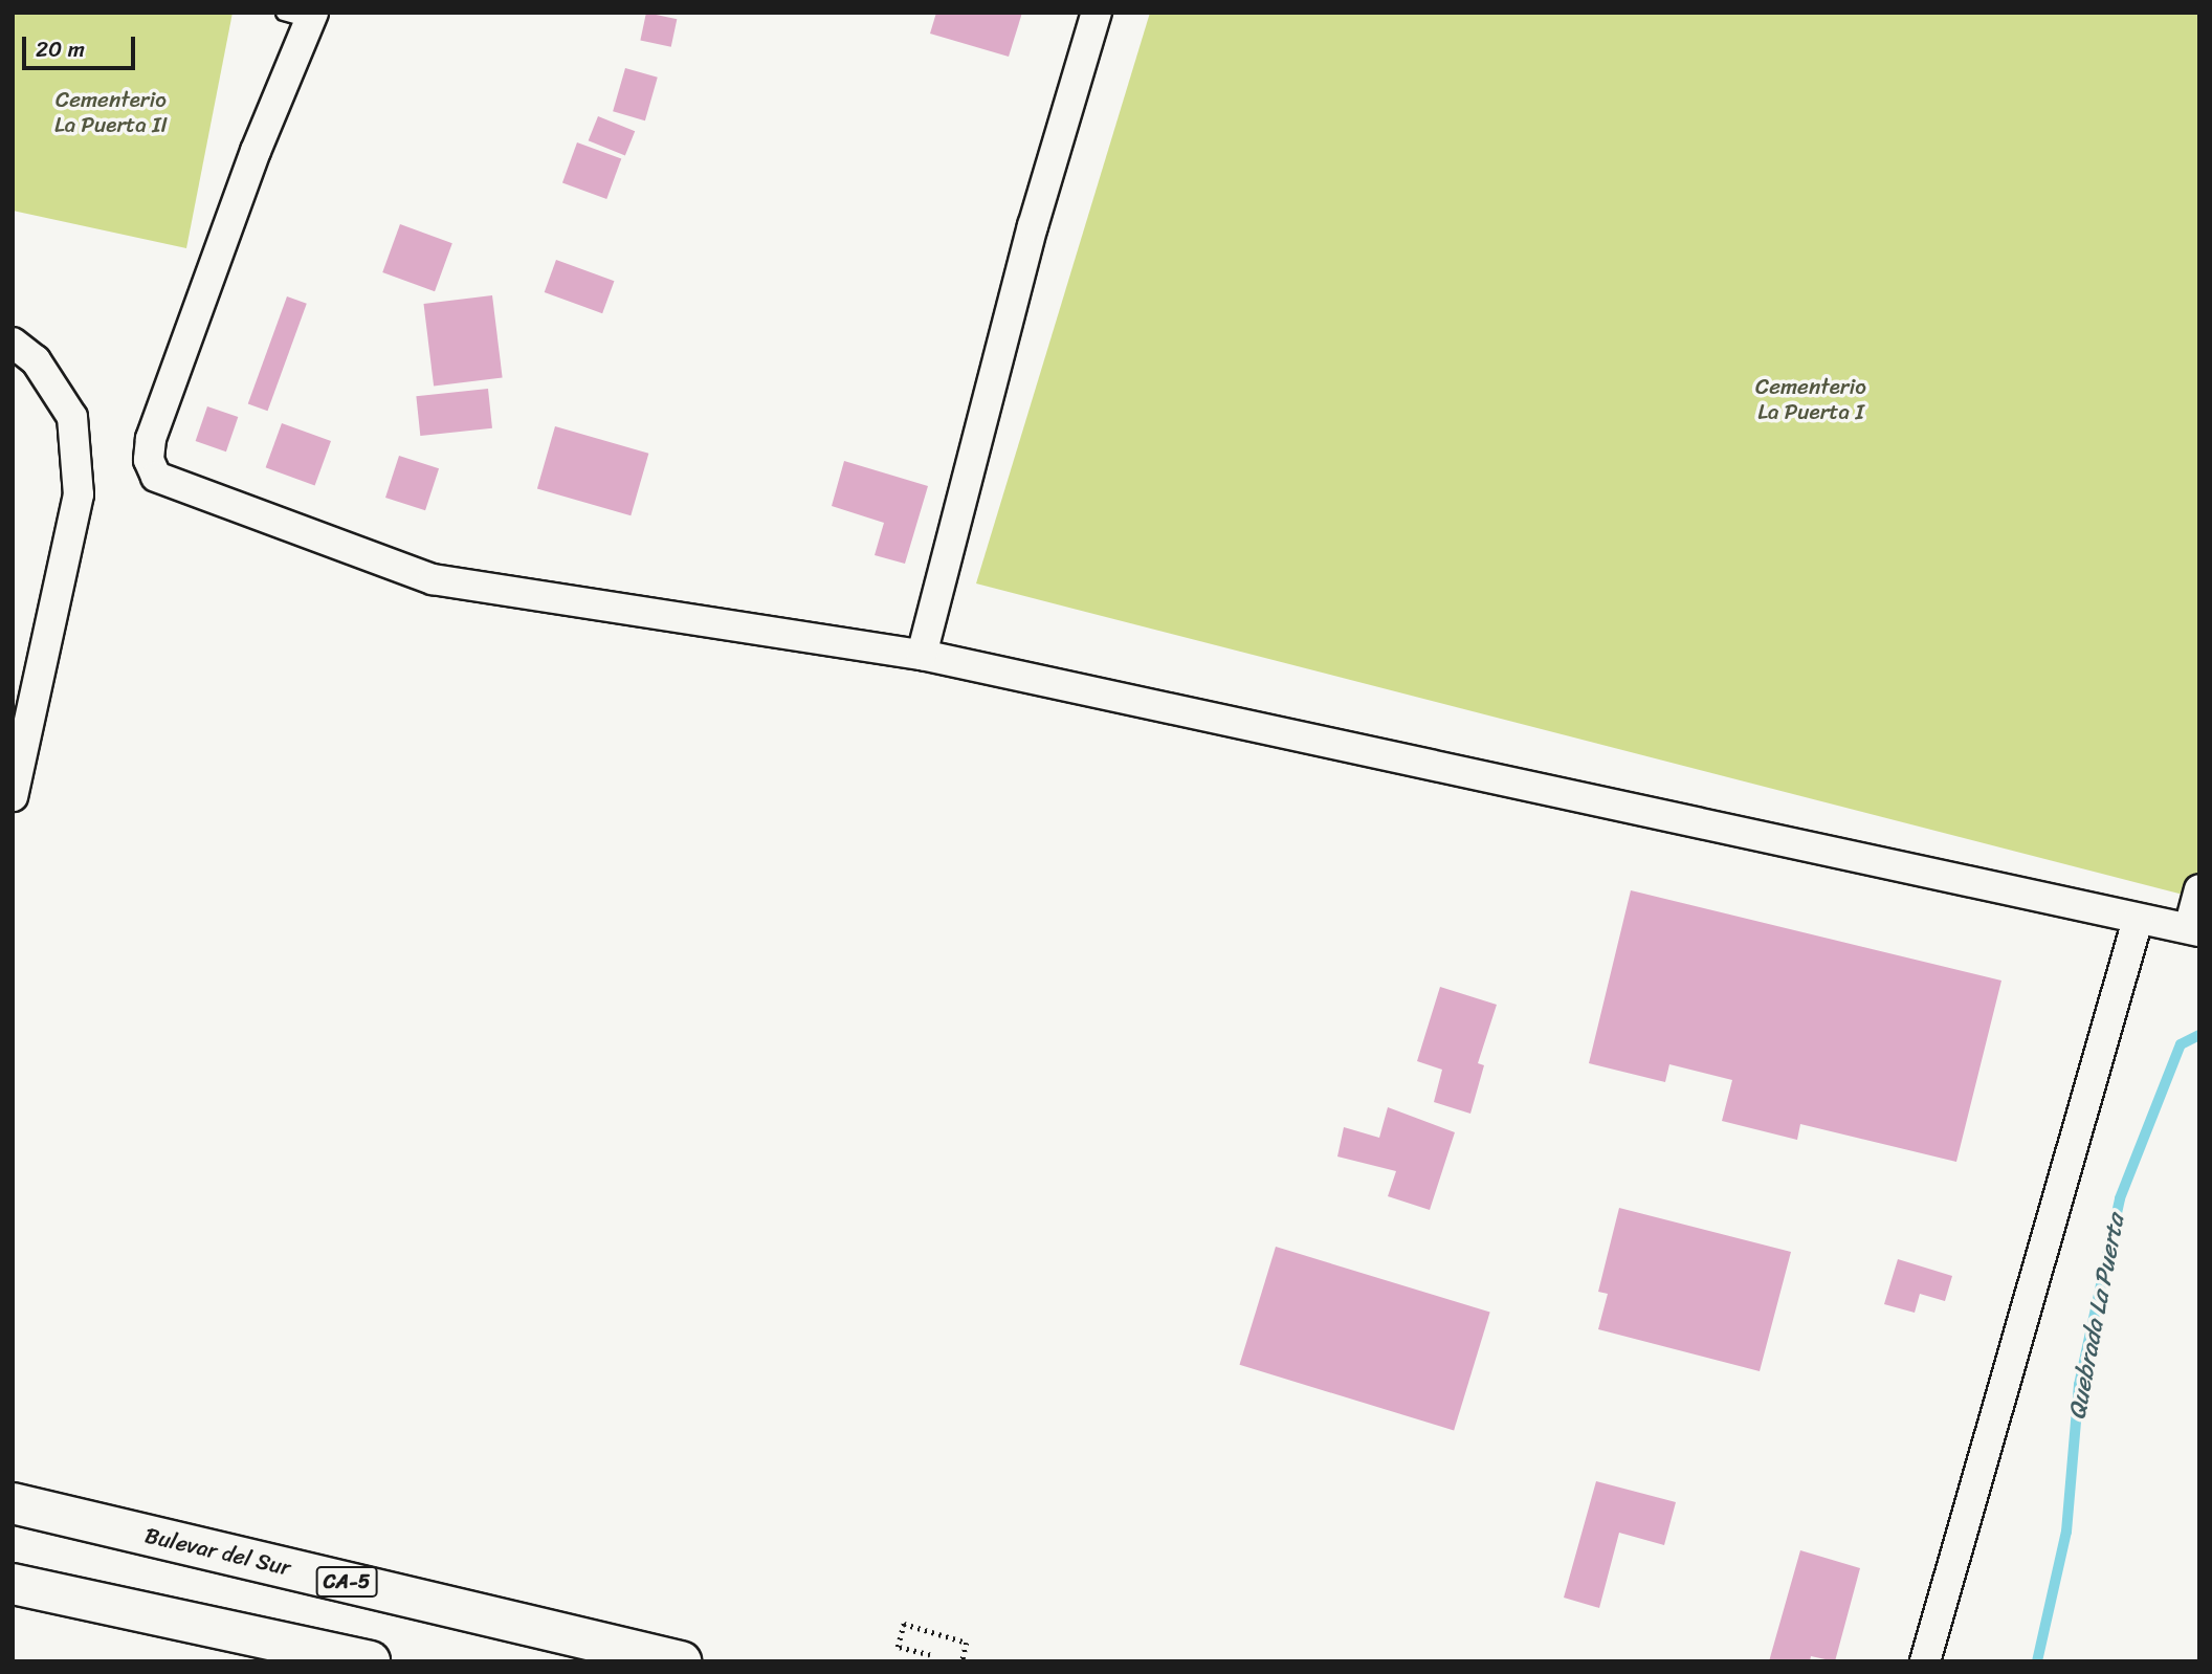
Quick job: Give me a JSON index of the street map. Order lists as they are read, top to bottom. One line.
{"streets":{"highway":["Bulevar del Sur","CA-5"]},"water":["Quebrada La Puerta"],"parks":["Cementerio La Puerta II","Cementerio La Puerta I"],"scale_bar":"20 m"}
